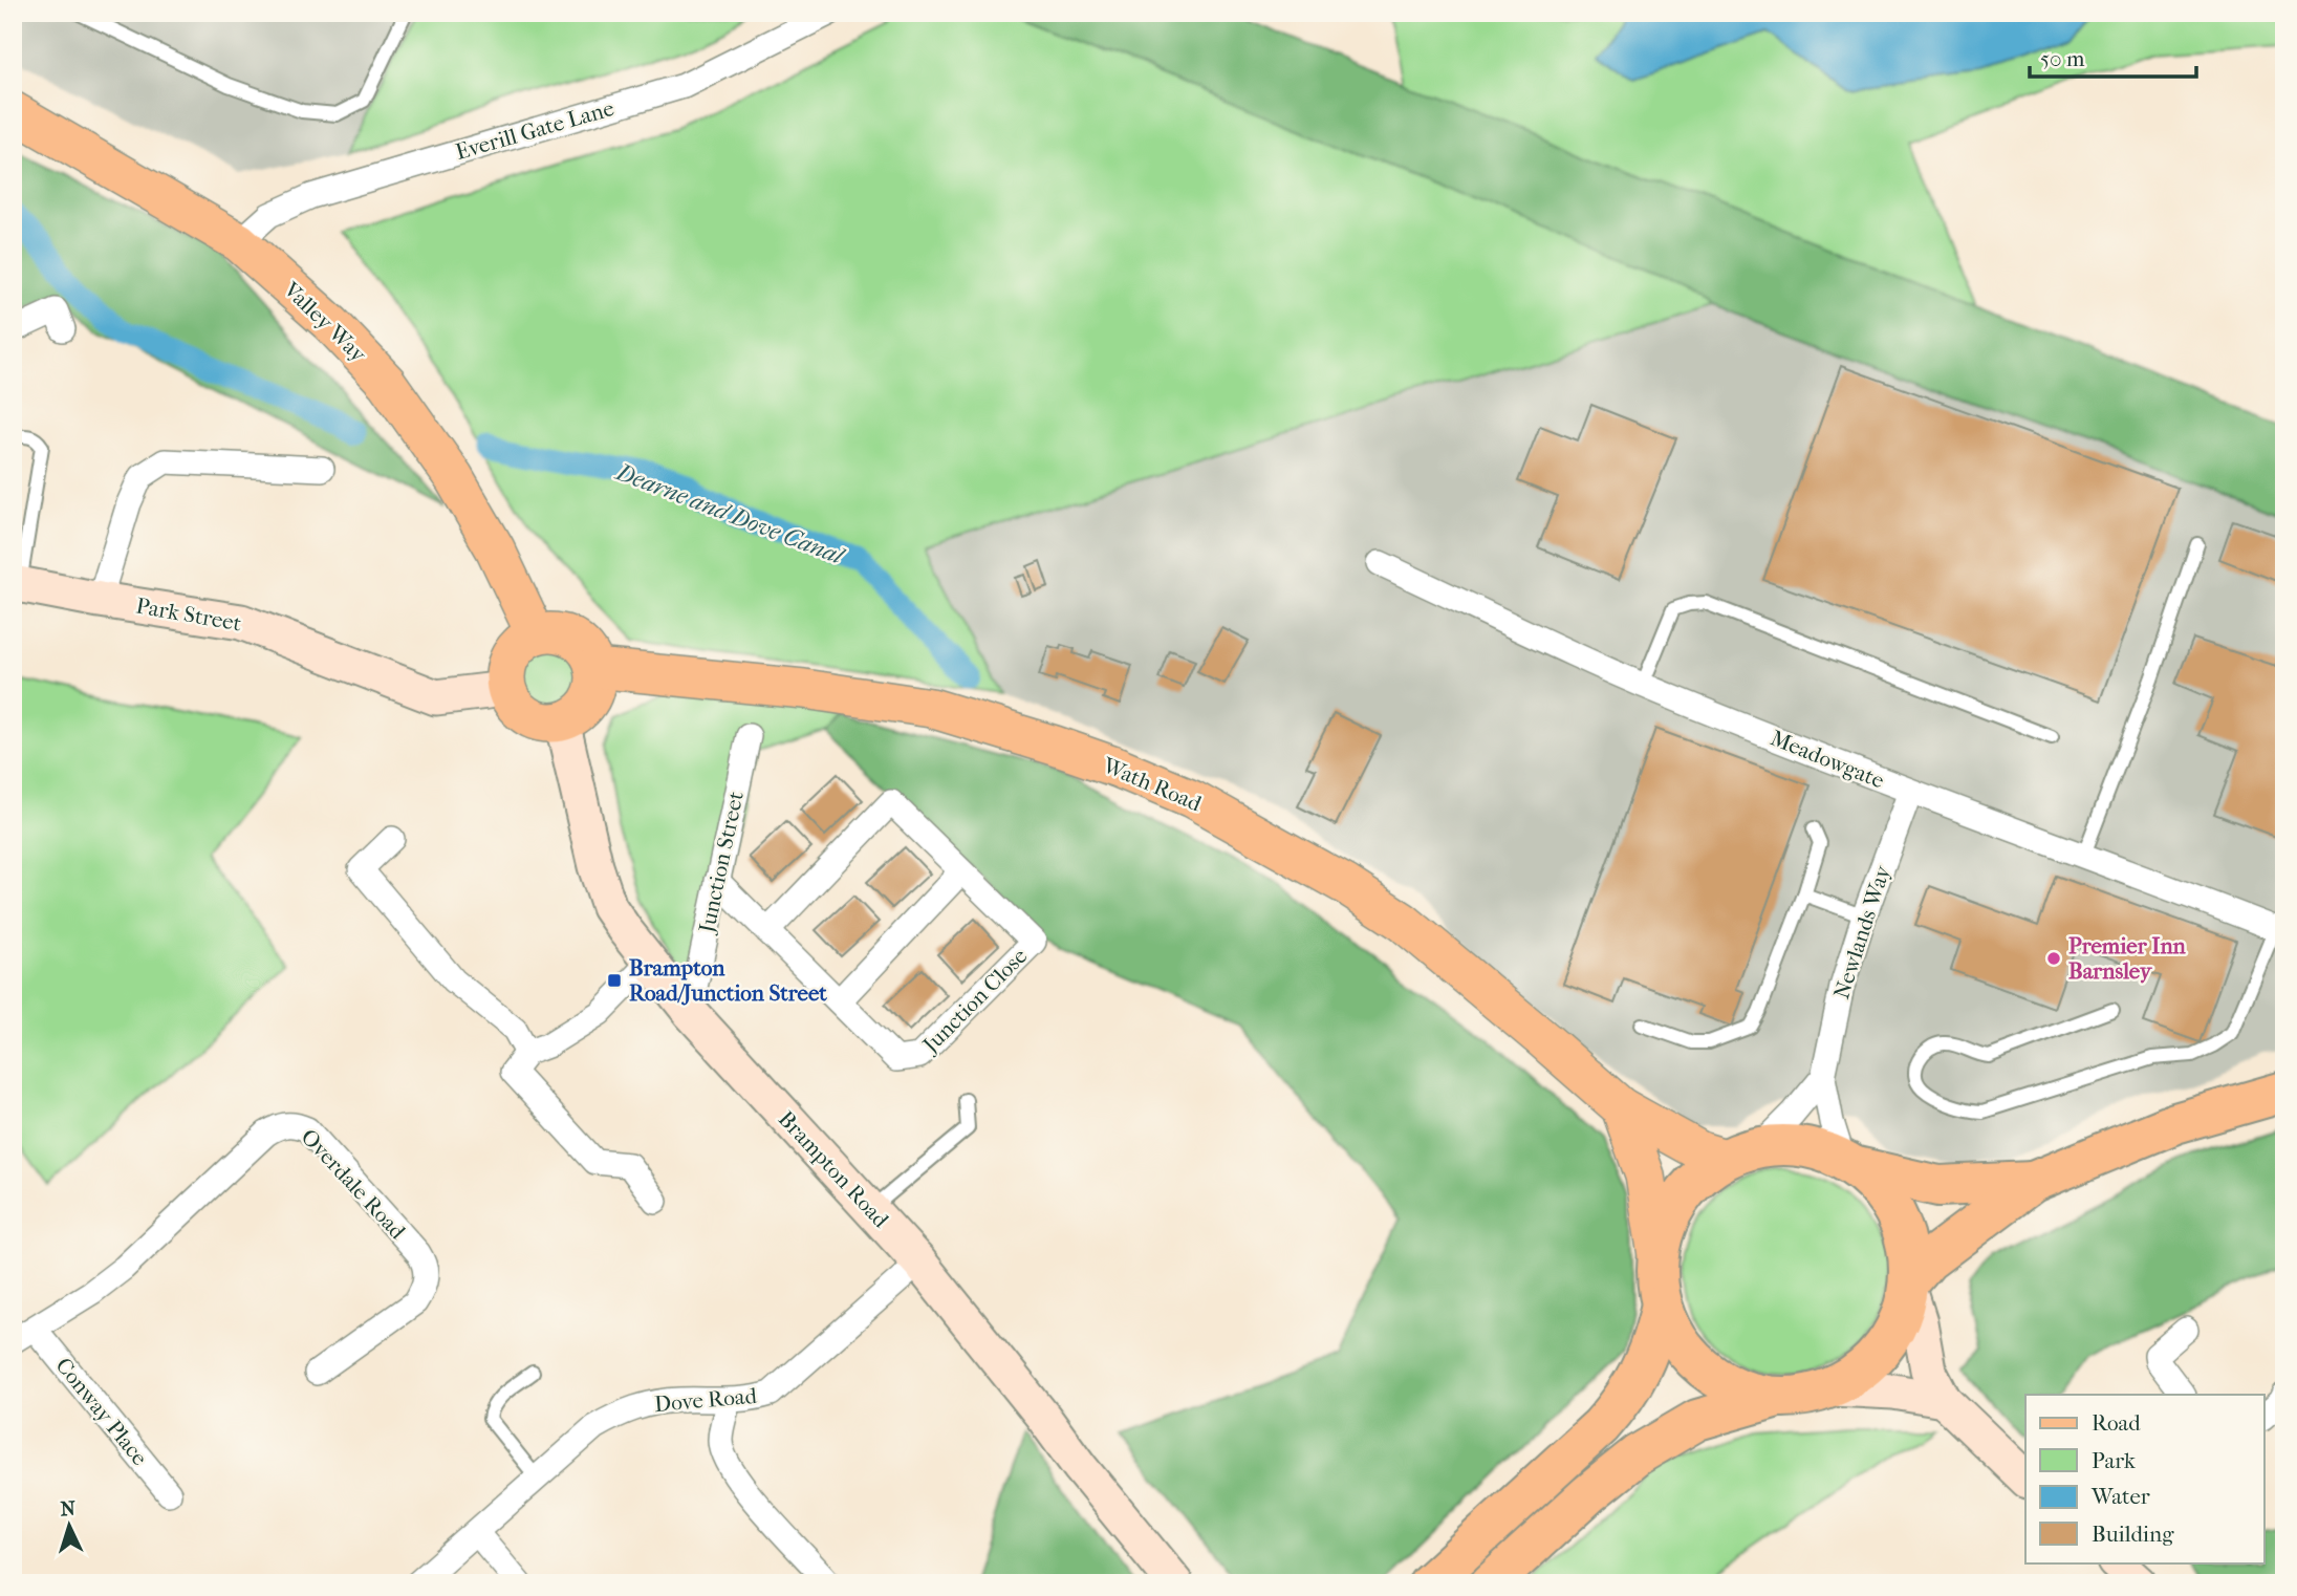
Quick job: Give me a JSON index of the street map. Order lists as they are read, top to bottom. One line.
{"streets":{"main road":["Valley Way","Park Street","Wath Road","Brampton Road"],"street":["Everill Gate Lane","Meadowgate","Junction Street","Newlands Way","Junction Close","Overdale Road","Dove Road","Conway Place"]},"crossings":[["Everill Gate Lane","Valley Way"],["Valley Way","Park Street"],["Valley Way","Wath Road"],["Valley Way","Brampton Road"],["Park Street","Wath Road"],["Park Street","Brampton Road"],["Meadowgate","Newlands Way"],["Wath Road","Brampton Road"],["Junction Street","Junction Close"],["Junction Street","Brampton Road"],["Brampton Road","Dove Road"],["Overdale Road","Conway Place"]],"water":["Dearne and Dove Canal"],"places":{"other":["Premier Inn Barnsley"],"transit":["Brampton Road/Junction Street"]},"legend":["Road","Park","Water","Building"],"scale_bar":"50 m","north":"top"}
